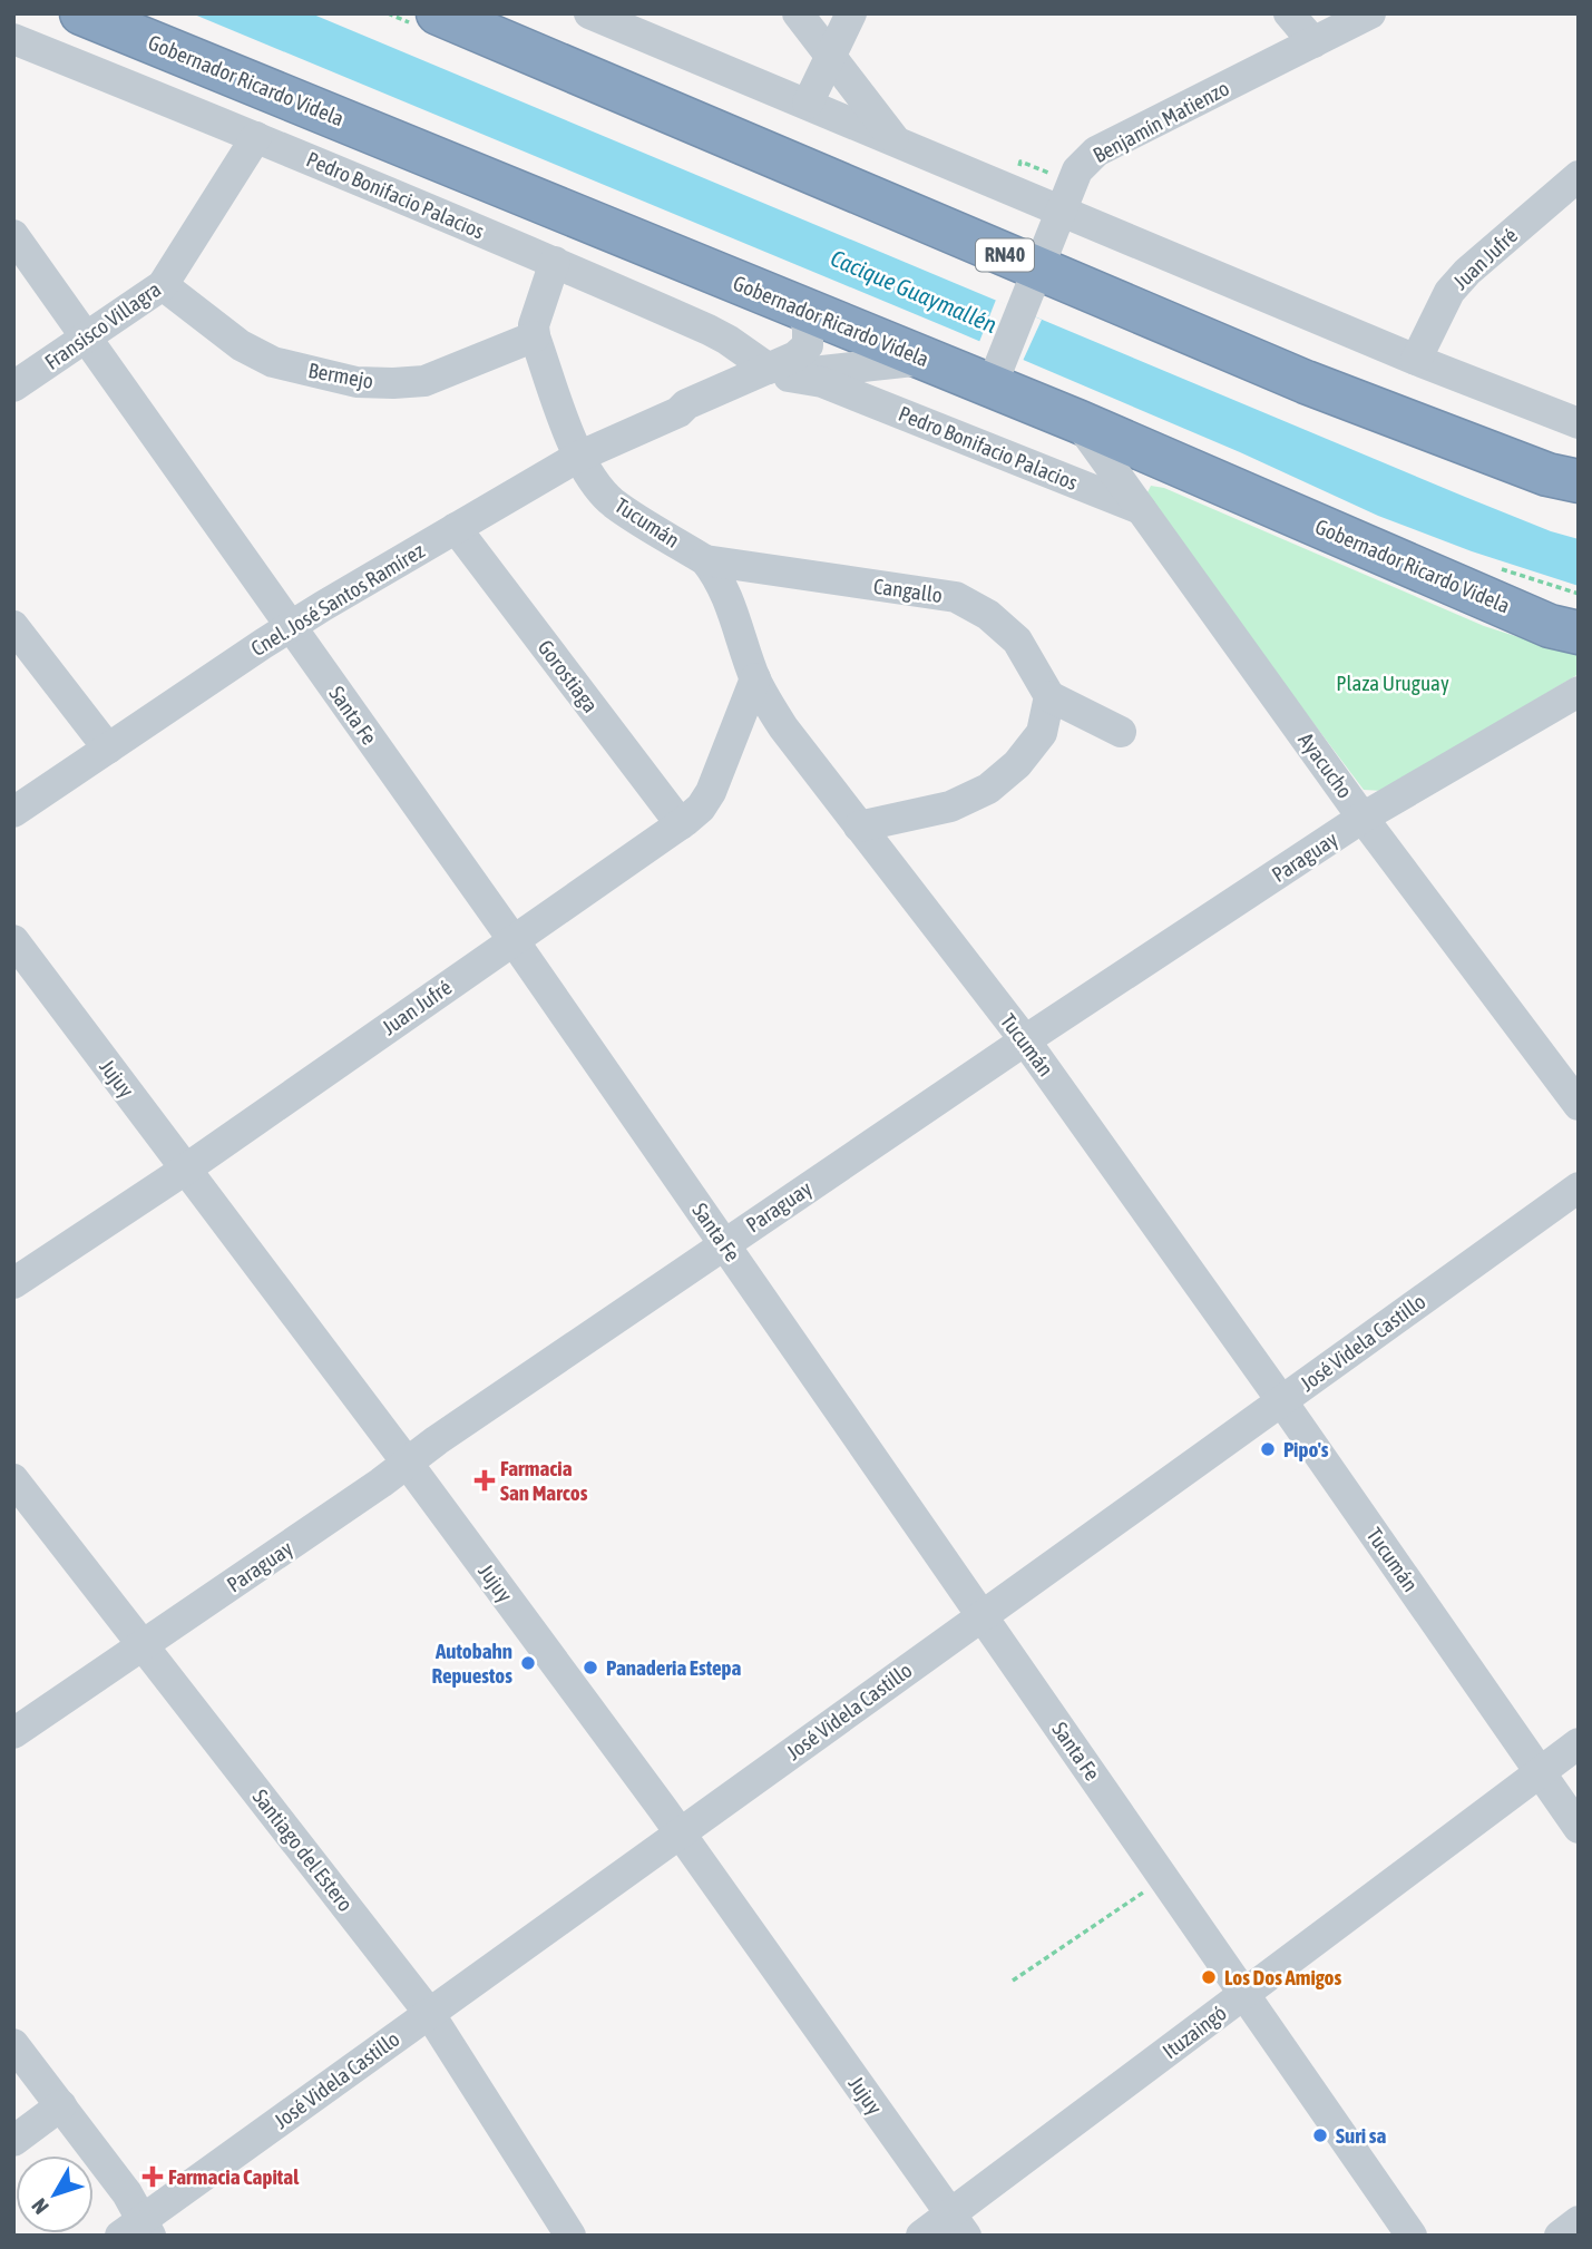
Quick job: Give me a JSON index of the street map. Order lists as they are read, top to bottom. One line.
{"streets":{"highway":["Gobernador Ricardo Videla","RN40"],"street":["Benjamín Matienzo","Pedro Bonifacio Palacios","Juan Jufré","Fransisco Villagra","Bermejo","Tucumán","Cangallo","Cnel. José Santos Ramírez","Gorostiaga","Santa Fe","Ayacucho","Paraguay","Jujuy","José Videla Castillo","Santiago del Estero","Ituzaingó"]},"crossings":[["Gobernador Ricardo Videla","Benjamín Matienzo"],["Gobernador Ricardo Videla","Cnel. José Santos Ramírez"],["Gobernador Ricardo Videla","Ayacucho"],["Benjamín Matienzo","RN40"],["Pedro Bonifacio Palacios","Fransisco Villagra"],["Pedro Bonifacio Palacios","Cnel. José Santos Ramírez"],["Pedro Bonifacio Palacios","Ayacucho"],["Juan Jufré","Tucumán"],["Juan Jufré","Gorostiaga"],["Juan Jufré","Santa Fe"],["Juan Jufré","Jujuy"],["Fransisco Villagra","Bermejo"],["Fransisco Villagra","Santa Fe"],["Bermejo","Tucumán"],["Tucumán","Cangallo"],["Tucumán","Cnel. José Santos Ramírez"],["Tucumán","Paraguay"],["Tucumán","José Videla Castillo"],["Tucumán","Ituzaingó"],["Cnel. José Santos Ramírez","Gorostiaga"],["Cnel. José Santos Ramírez","Santa Fe"],["Santa Fe","Paraguay"],["Santa Fe","José Videla Castillo"],["Santa Fe","Ituzaingó"],["Ayacucho","Paraguay"],["Paraguay","Jujuy"],["Paraguay","Santiago del Estero"],["Jujuy","José Videla Castillo"],["Jujuy","Ituzaingó"],["José Videla Castillo","Santiago del Estero"]],"water":["Cacique Guaymallén"],"parks":["Plaza Uruguay"],"places":{"other":["Pipo's","Autobahn Repuestos","Panaderia Estepa","Los Dos Amigos","Suri sa"],"health":["Farmacia San Marcos","Farmacia Capital"]},"north":"bottom left"}
